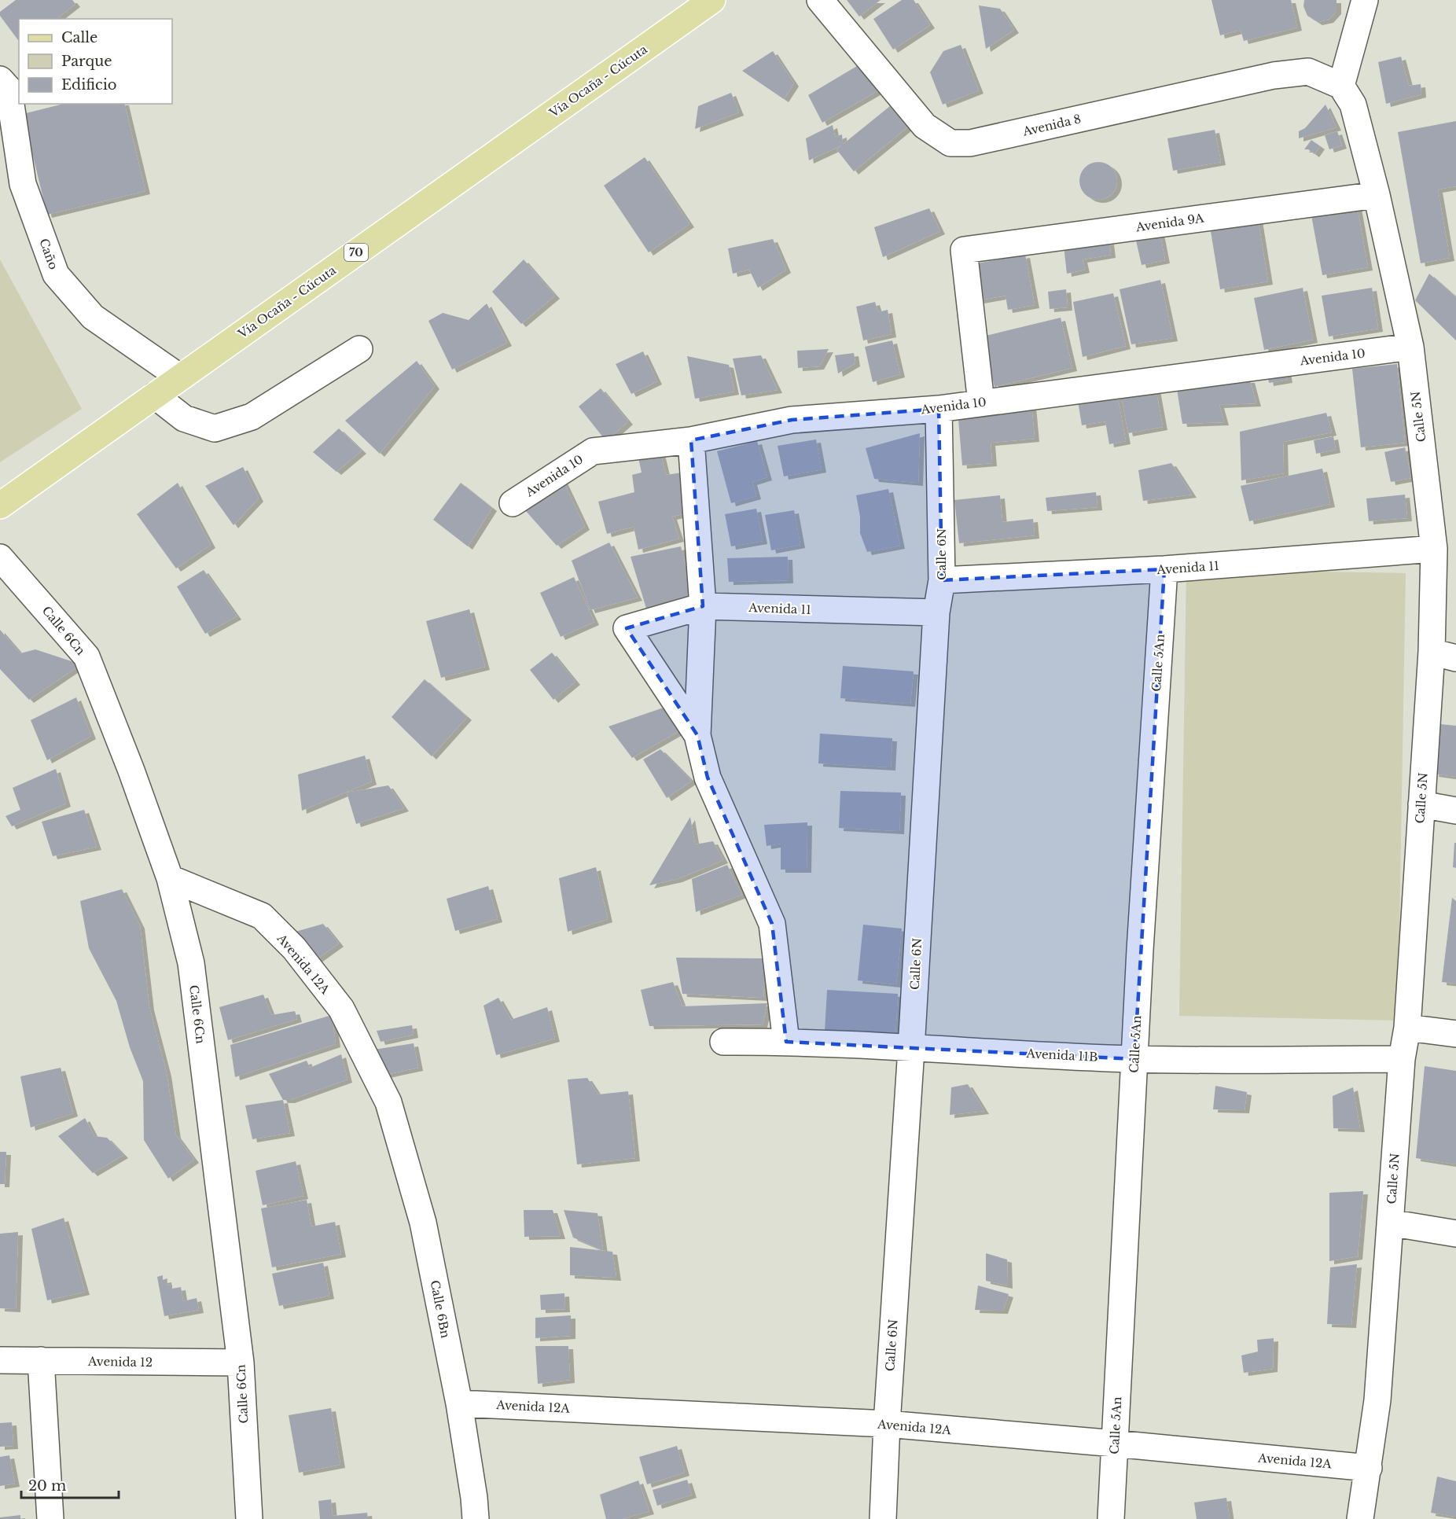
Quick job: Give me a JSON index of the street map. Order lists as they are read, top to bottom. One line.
{"streets":{"main road":["Vía Ocaña - Cúcuta","70"],"street":["Avenida 8","Avenida 9A","Caño","Avenida 10","Calle 5N","Calle 6N","Avenida 11","Calle 6Cn","Calle 5An","Avenida 12A","Avenida 11B","Calle 6Bn","Avenida 12"]},"crossings":[["Vía Ocaña - Cúcuta","Caño"],["Avenida 8","Calle 5N"],["Avenida 9A","Avenida 10"],["Avenida 9A","Calle 5N"],["Avenida 10","Calle 5N"],["Avenida 10","Calle 6N"],["Calle 5N","Avenida 11"],["Calle 5N","Avenida 12A"],["Calle 5N","Avenida 11B"],["Calle 6N","Avenida 11"],["Calle 6N","Avenida 12A"],["Calle 6N","Avenida 11B"],["Avenida 11","Calle 5An"],["Calle 6Cn","Avenida 12A"],["Calle 6Cn","Avenida 12"],["Calle 5An","Avenida 12A"],["Calle 5An","Avenida 11B"],["Avenida 12A","Calle 6Bn"]],"legend":["Calle","Parque","Edificio"],"scale_bar":"20 m"}
